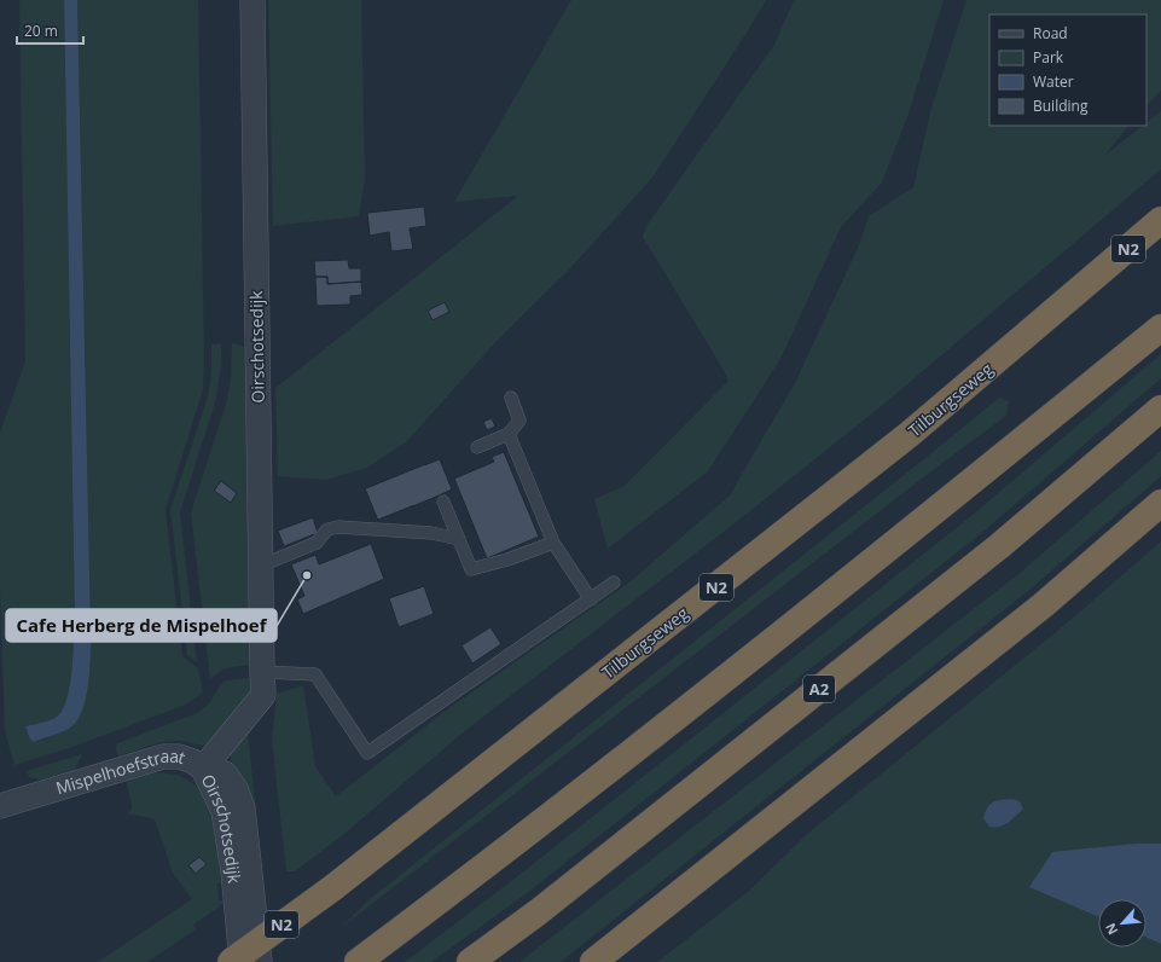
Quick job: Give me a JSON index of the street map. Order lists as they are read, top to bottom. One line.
{"streets":{"highway":["N2","Tilburgseweg","A2"],"street":["Oirschotsedijk","Mispelhoefstraat"]},"crossings":[["Oirschotsedijk","Mispelhoefstraat"]],"places":["Cafe Herberg de Mispelhoef"],"legend":["Road","Park","Water","Building"],"scale_bar":"20 m","north":"bottom left"}
